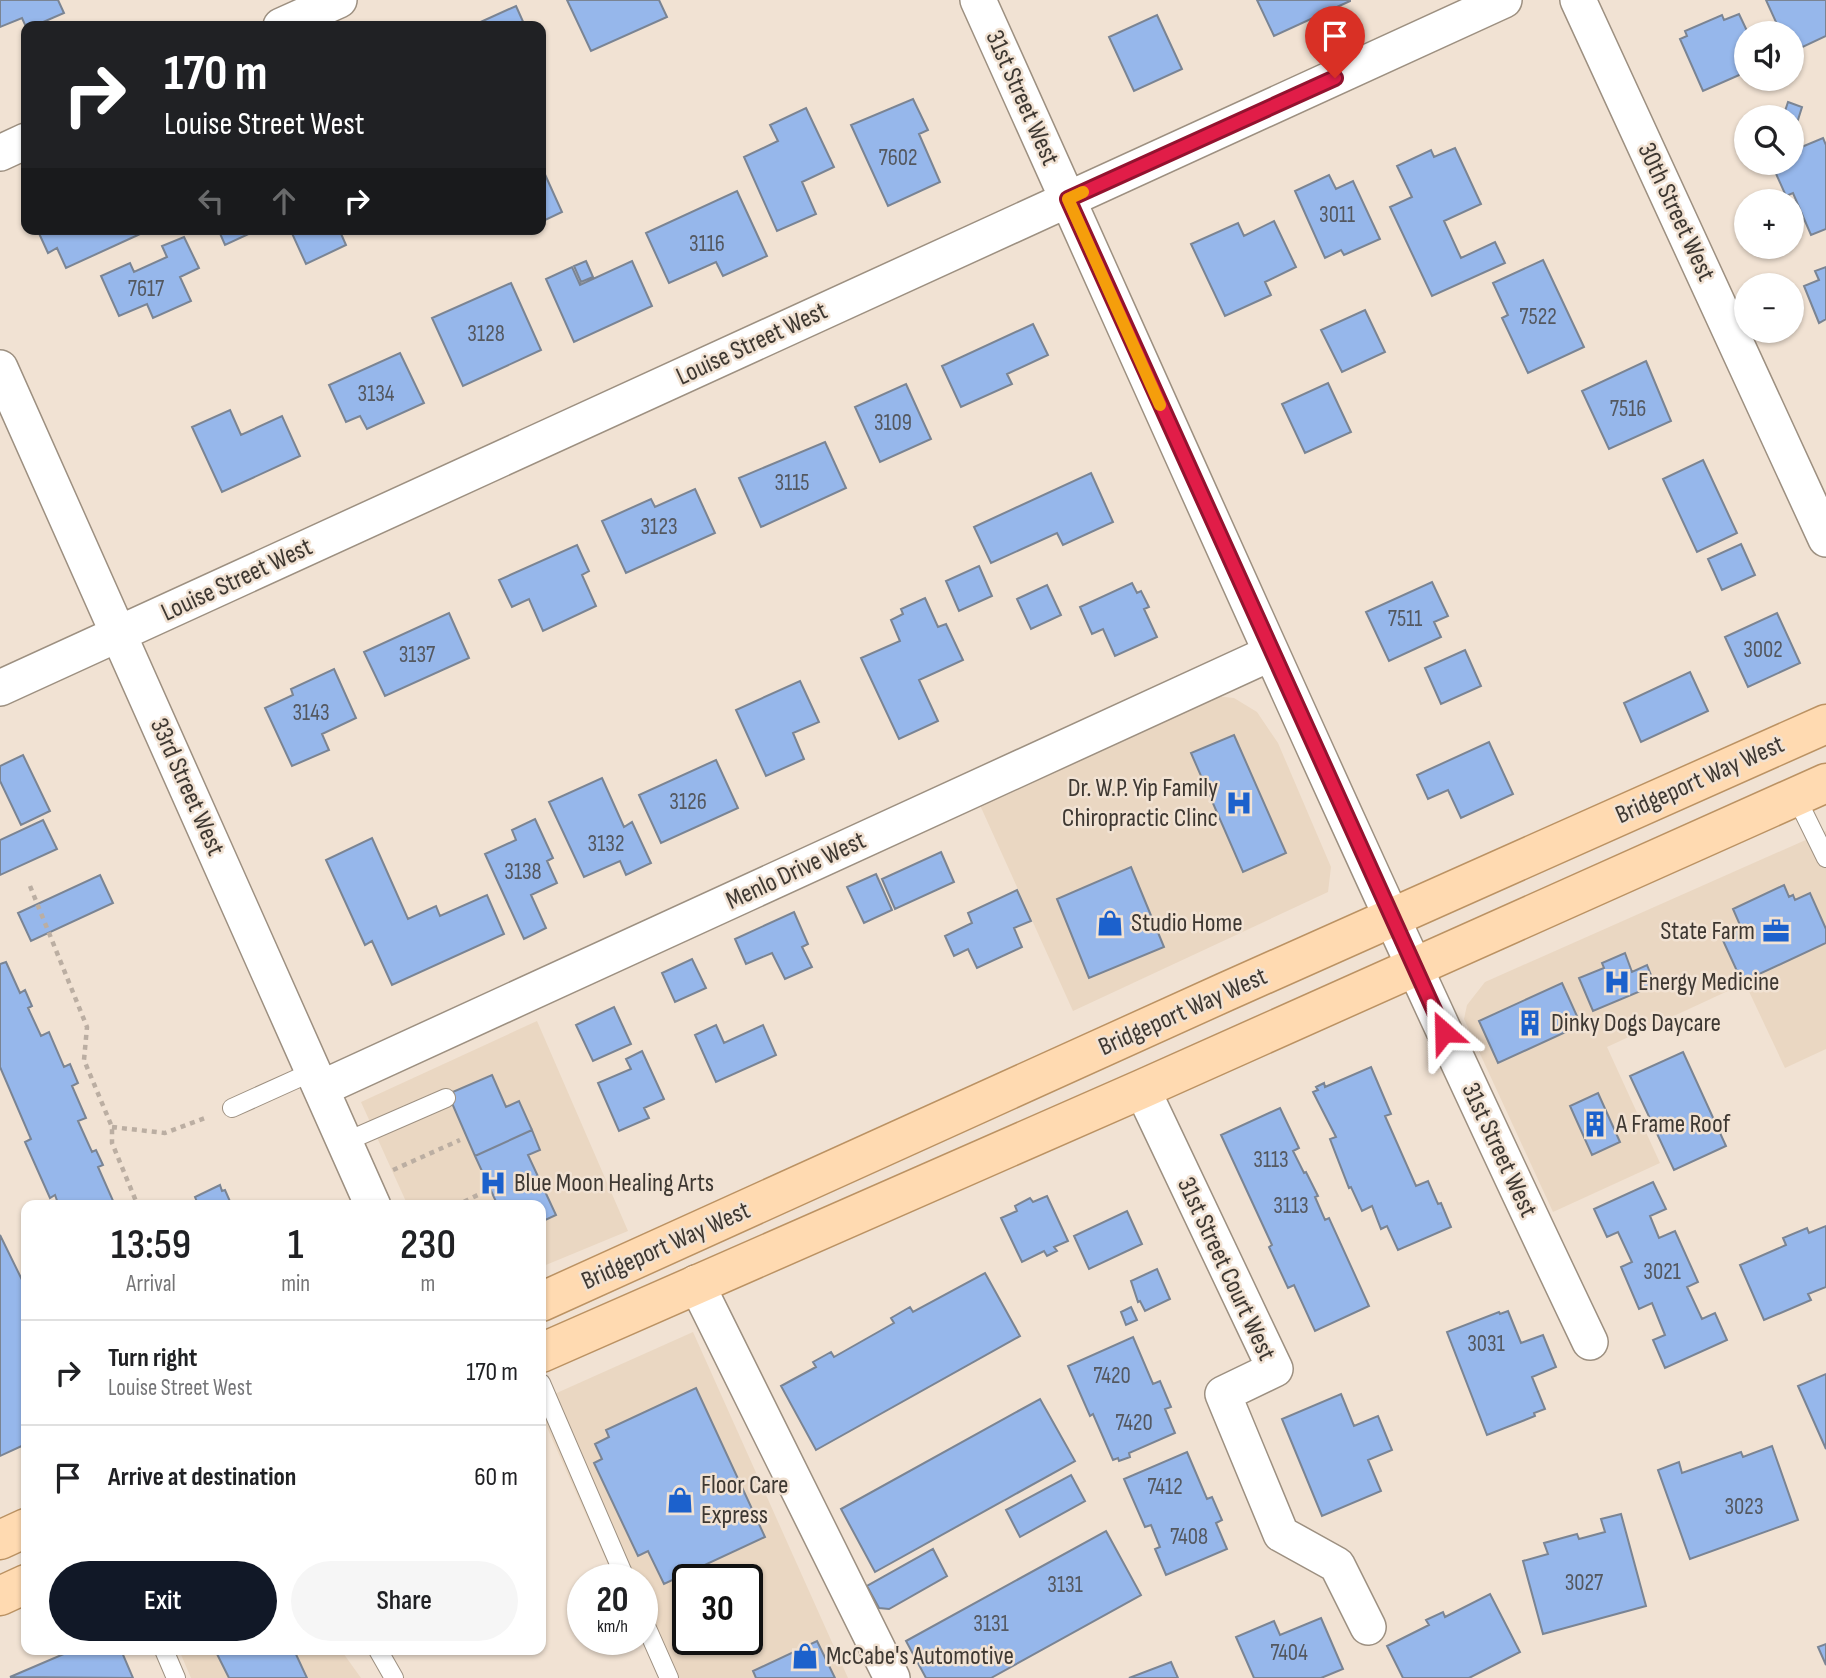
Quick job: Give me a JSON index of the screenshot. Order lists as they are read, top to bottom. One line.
{"streets":{"main road":["Bridgeport Way West"],"street":["31st Street West","30th Street West","Louise Street West","33rd Street West","Menlo Drive West","31st Street Court West"]},"crossings":[["31st Street West","Louise Street West"],["31st Street West","Bridgeport Way West"],["31st Street West","Menlo Drive West"],["Louise Street West","33rd Street West"],["Bridgeport Way West","31st Street Court West"],["33rd Street West","Menlo Drive West"]],"places":{"hospital":["Dr. W.P. Yip Family Chiropractic Clinc","Energy Medicine","Blue Moon Healing Arts"],"shop":["Studio Home","Floor Care Express","McCabe's Automotive"],"office":["State Farm"],"building":["Dinky Dogs Daycare","A Frame Roof"]},"house_numbers":["7602","3011","3116","7617","7522","3128","3134","7516","3109","3115","3123","7511","3002","3137","3143","3126","3132","3138","3113","3113","3021","3031","7420","7420","7412","3023","7408","3027","3131","3131","7404"],"page":{"map_buttons":["+","−"],"turn":["170 m","Louise Street West"],"eta":["13:59","Arrival","1","min","230","m"],"list":[{"name":"Turn right","note":"Louise Street West","value":"170 m"},{"name":"Arrive at destination","value":"60 m"}],"buttons":["Exit","Share"],"speed":"20 km/h","limit":"30"}}
